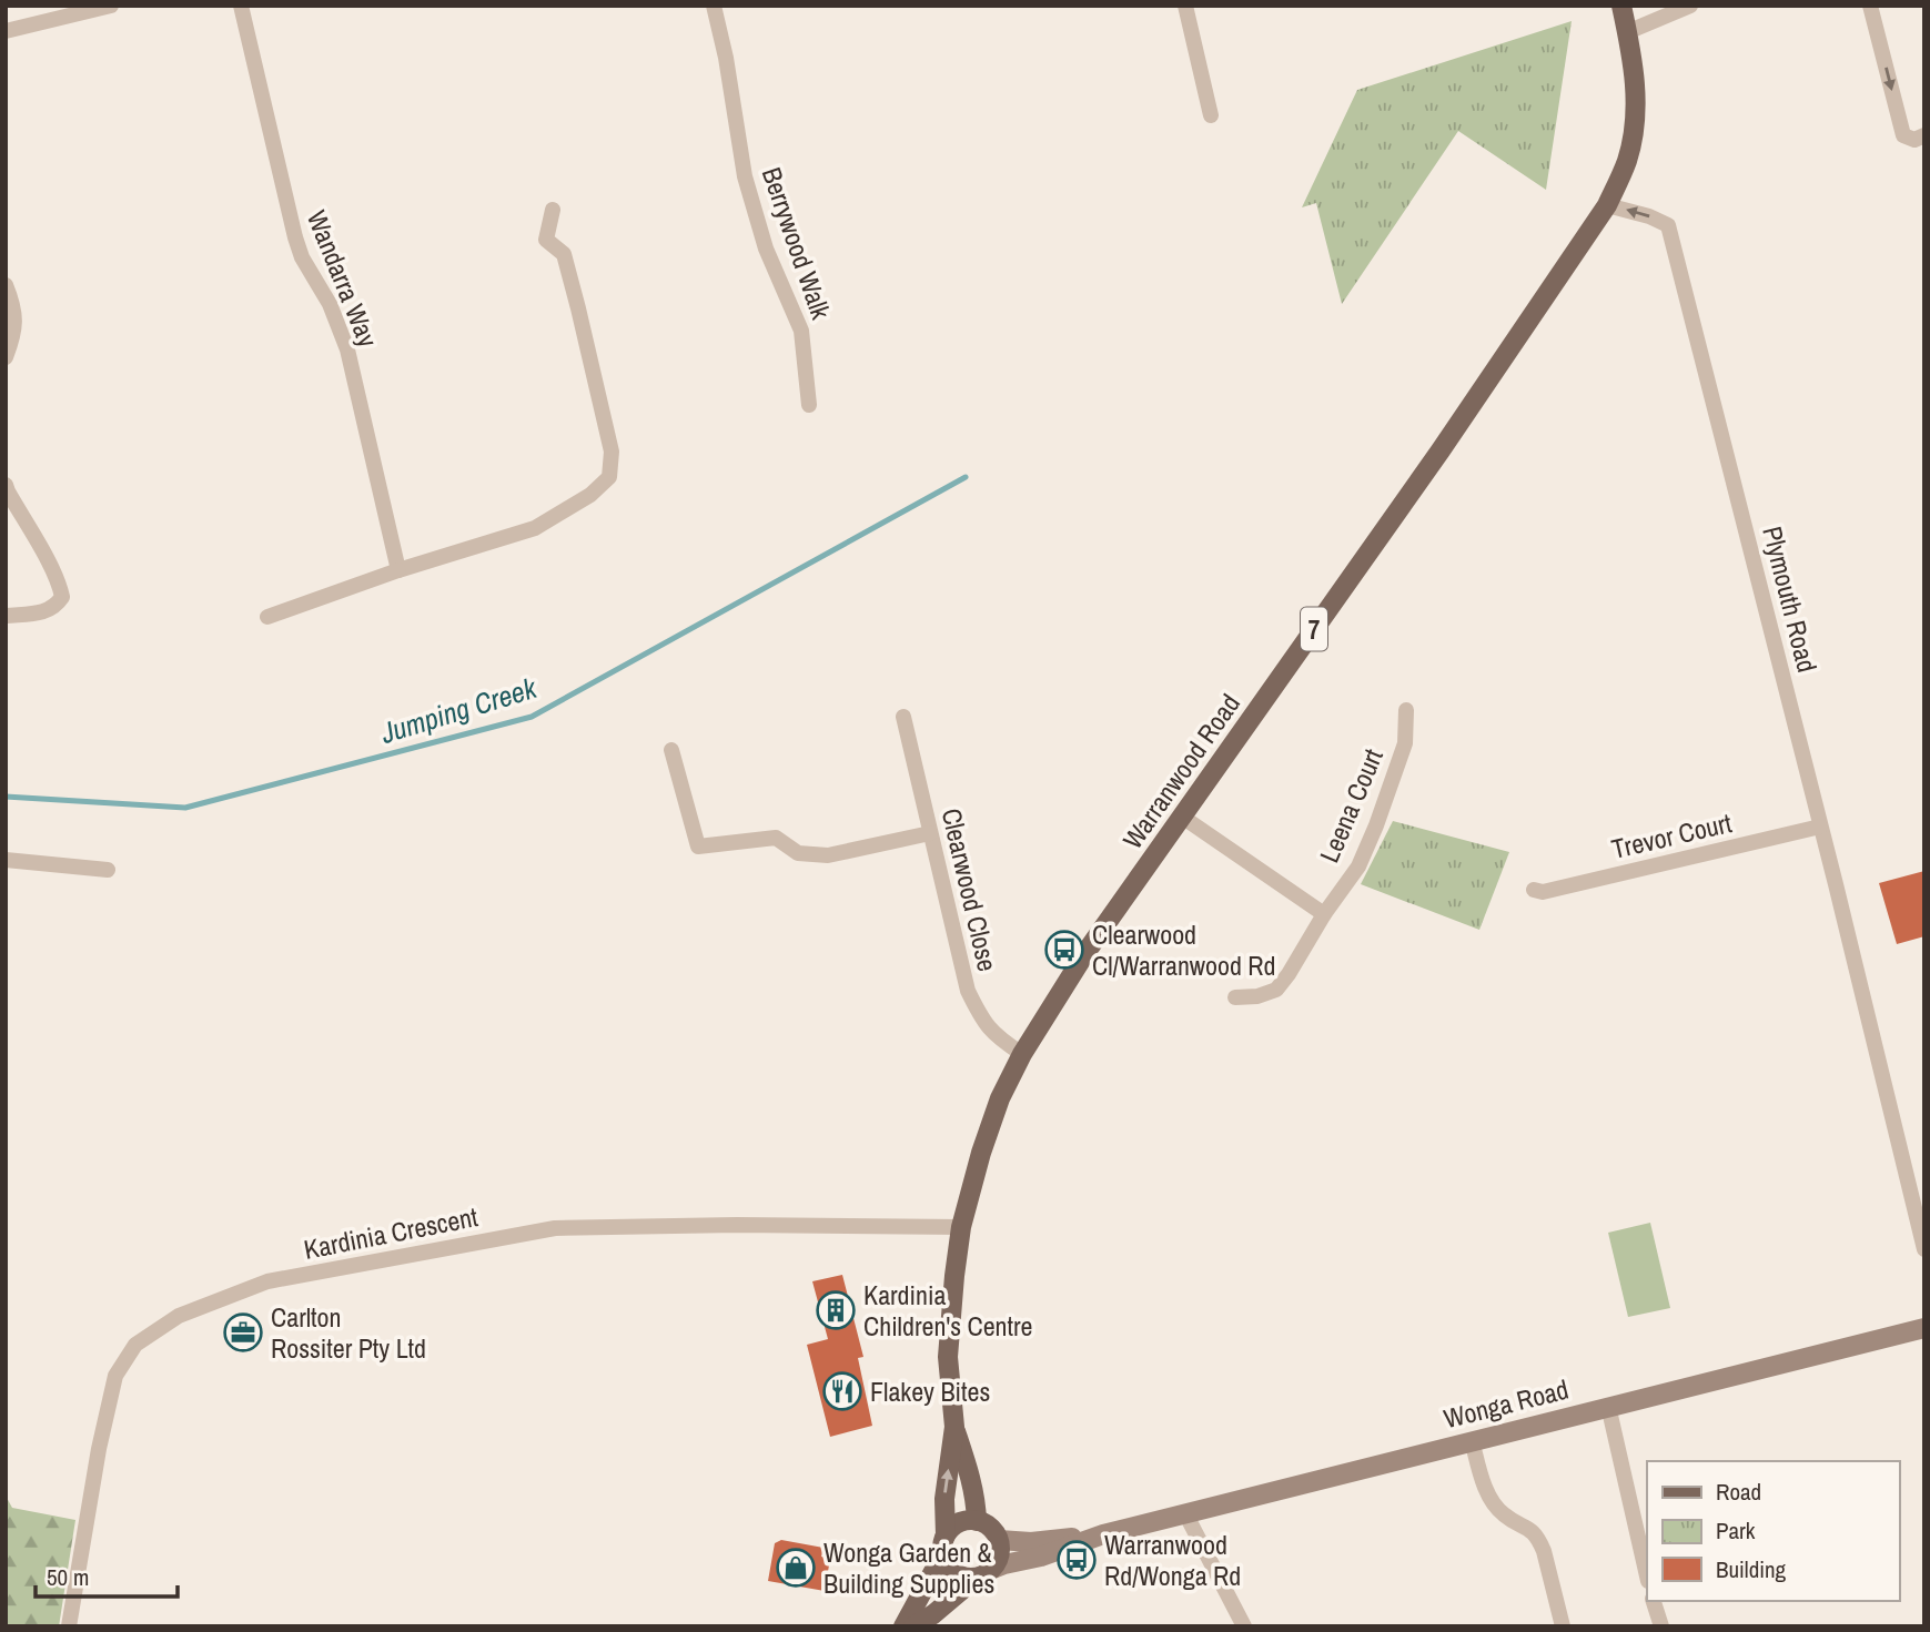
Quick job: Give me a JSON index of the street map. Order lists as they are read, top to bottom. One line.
{"streets":{"main road":["7","Warranwood Road","Wonga Road"],"street":["Berrywood Walk","Wandarra Way","Plymouth Road","Leena Court","Trevor Court","Clearwood Close","Kardinia Crescent"]},"crossings":[["Plymouth Road","7"],["Plymouth Road","Warranwood Road"],["Plymouth Road","Trevor Court"],["7","Warranwood Road"],["7","Wonga Road"],["Warranwood Road","Clearwood Close"],["Warranwood Road","Kardinia Crescent"],["Warranwood Road","Wonga Road"]],"one_way":["Plymouth Road"],"water":["Jumping Creek"],"places":{"bus stop":["Clearwood Cl/Warranwood Rd","Warranwood Rd/Wonga Rd"],"building":["Kardinia Children's Centre"],"office":["Carlton Rossiter Pty Ltd"],"restaurant":["Flakey Bites"],"shop":["Wonga Garden & Building Supplies"]},"legend":["Road","Park","Building"],"scale_bar":"50 m"}
